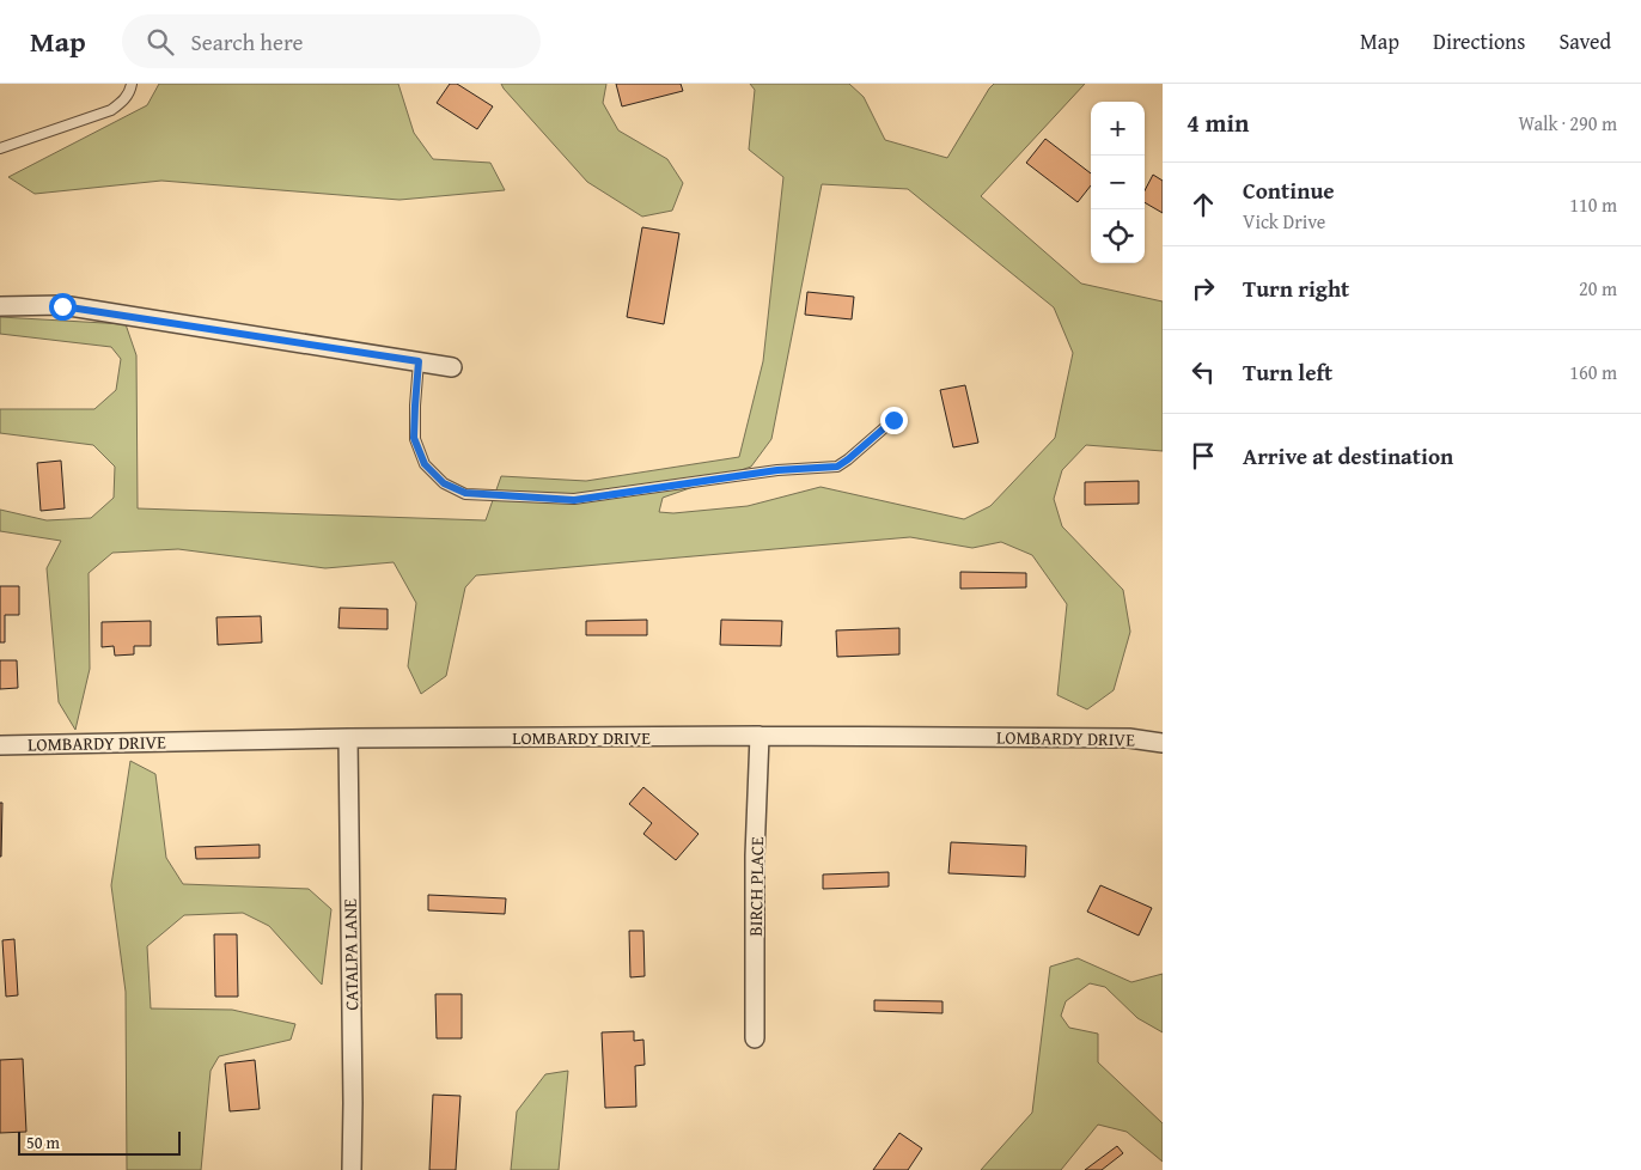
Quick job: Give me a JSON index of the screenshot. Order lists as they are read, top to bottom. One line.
{"streets":{"street":["LOMBARDY DRIVE","BIRCH PLACE","CATALPA LANE"]},"crossings":[["LOMBARDY DRIVE","BIRCH PLACE"],["LOMBARDY DRIVE","CATALPA LANE"]],"scale_bar":"50 m","page":{"header":"Map","search":"Search here","nav":["Map","Directions","Saved"],"heading":["4 min","Walk · 290 m"],"map_buttons":["+","−"],"list":[["Continue","Vick Drive","110 m"],["Turn right","20 m"],["Turn left","160 m"],"Arrive at destination"],"scale":"50 m"}}
